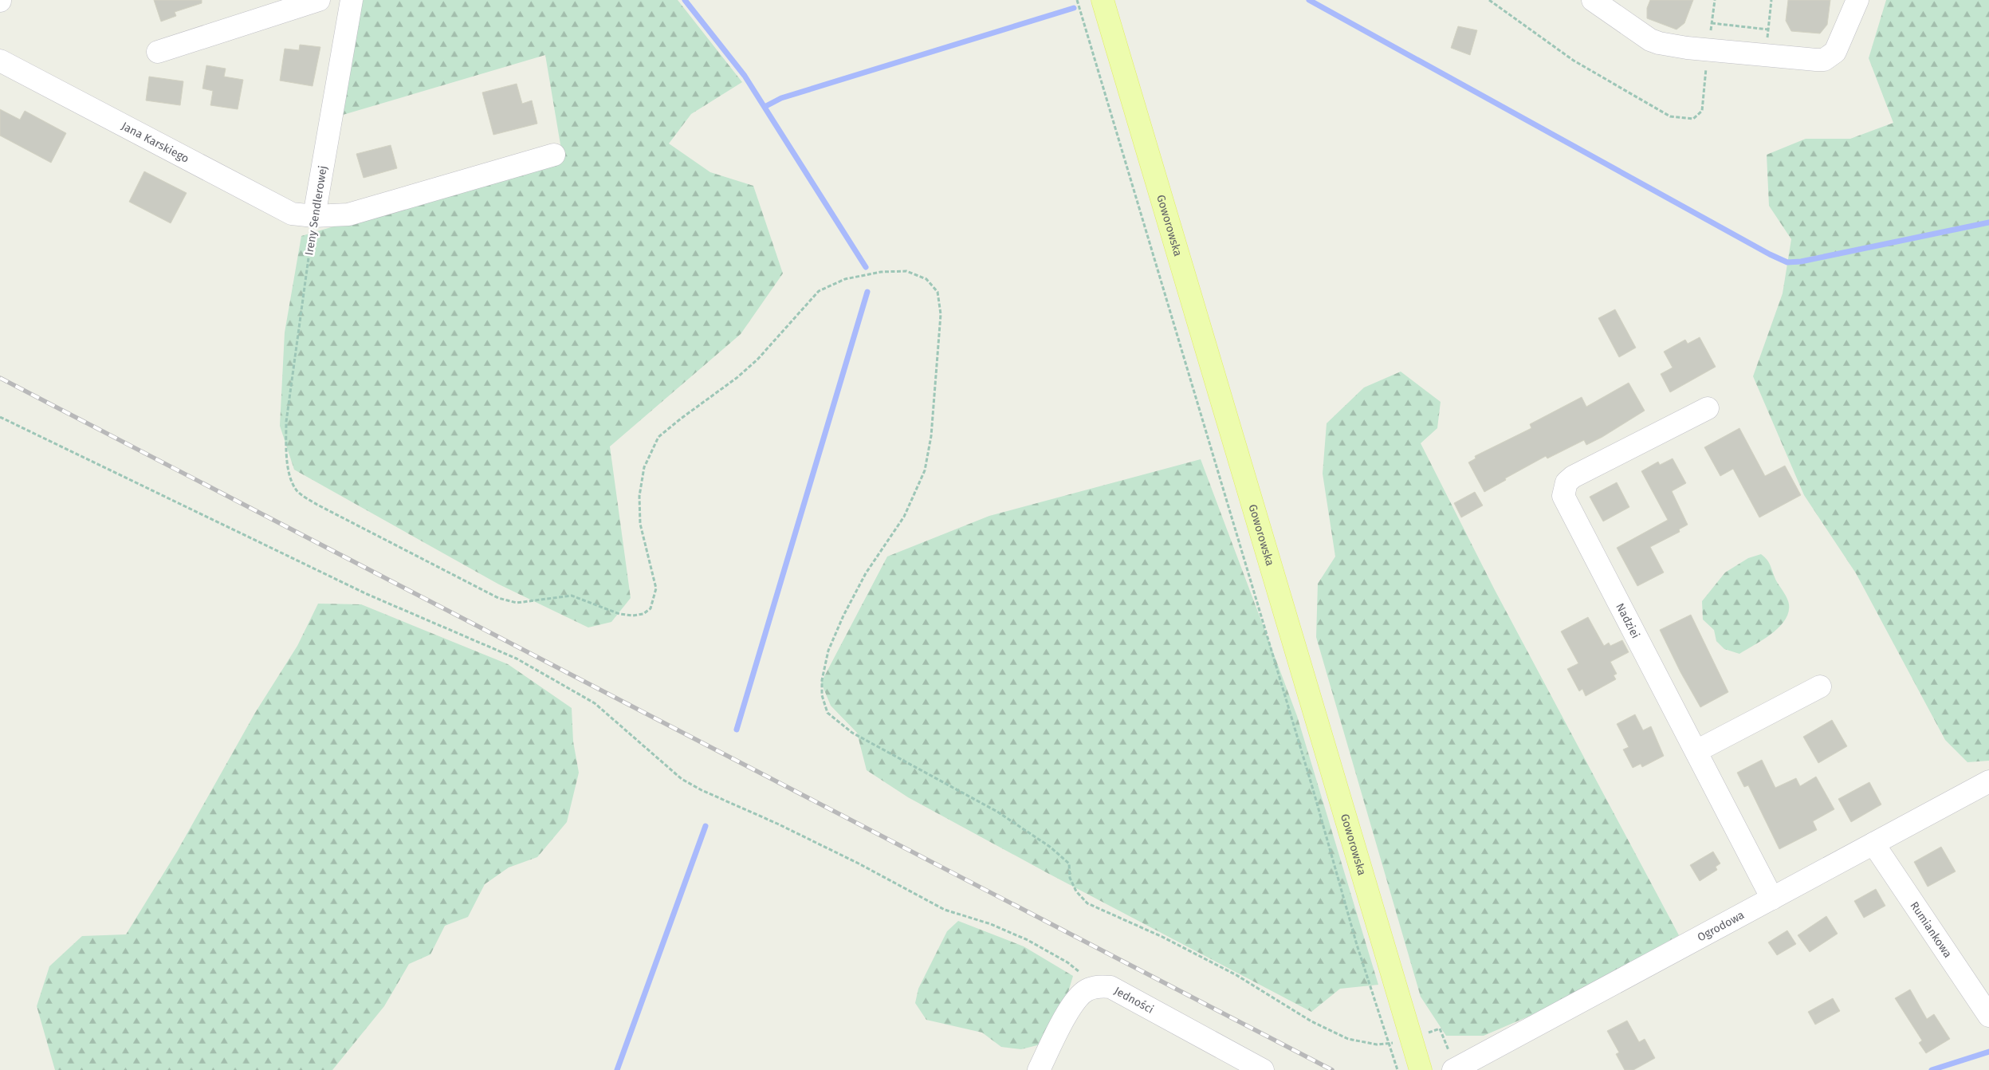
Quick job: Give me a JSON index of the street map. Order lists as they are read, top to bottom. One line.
{"streets":{"main road":["Goworowska"],"street":["Jana Karskiego","Ireny Sendlerowej","Nadziei","Ogrodowa","Rumiankowa","Jedności"]},"crossings":[["Jana Karskiego","Ireny Sendlerowej"],["Nadziei","Ogrodowa"],["Ogrodowa","Rumiankowa"]]}
